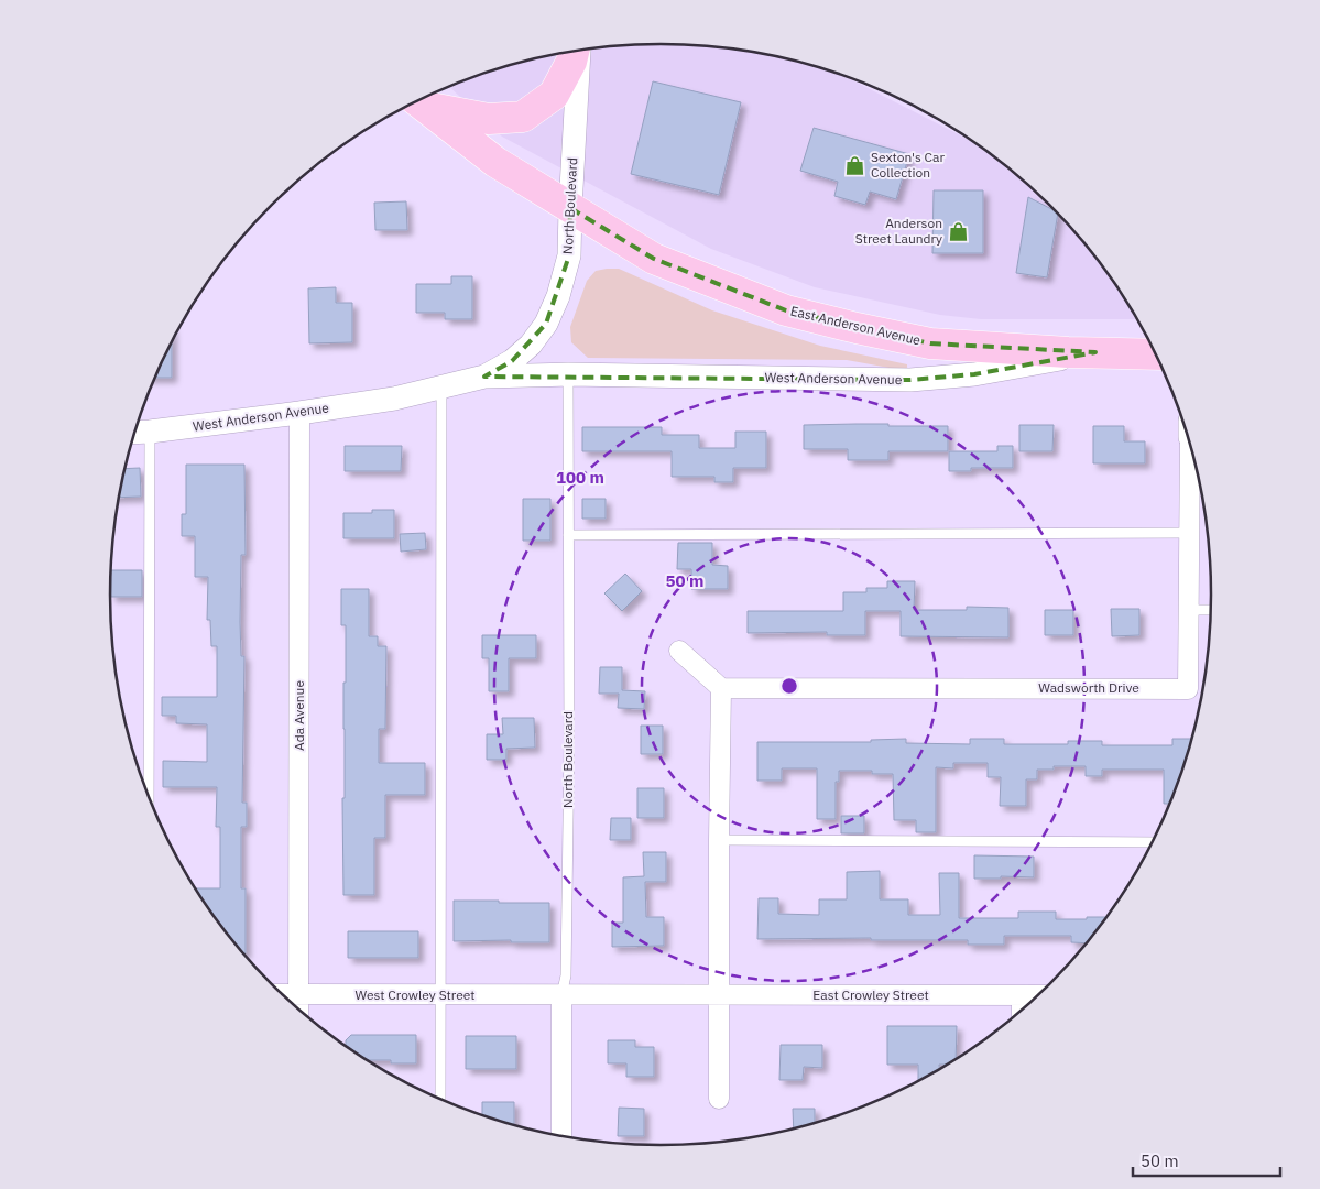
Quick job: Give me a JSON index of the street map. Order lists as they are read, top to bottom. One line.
{"streets":{"main road":["East Anderson Avenue"],"street":["North Boulevard","West Anderson Avenue","Wadsworth Drive","Ada Avenue","West Crowley Street","East Crowley Street"]},"crossings":[["North Boulevard","East Anderson Avenue"],["North Boulevard","West Anderson Avenue"],["North Boulevard","West Crowley Street"],["North Boulevard","East Crowley Street"],["East Anderson Avenue","West Anderson Avenue"],["West Anderson Avenue","Ada Avenue"],["Ada Avenue","West Crowley Street"],["West Crowley Street","East Crowley Street"]],"places":{"shop":["Sexton's Car Collection","Anderson Street Laundry"]},"scale_bar":"50 m","rings":["100 m","50 m"]}
